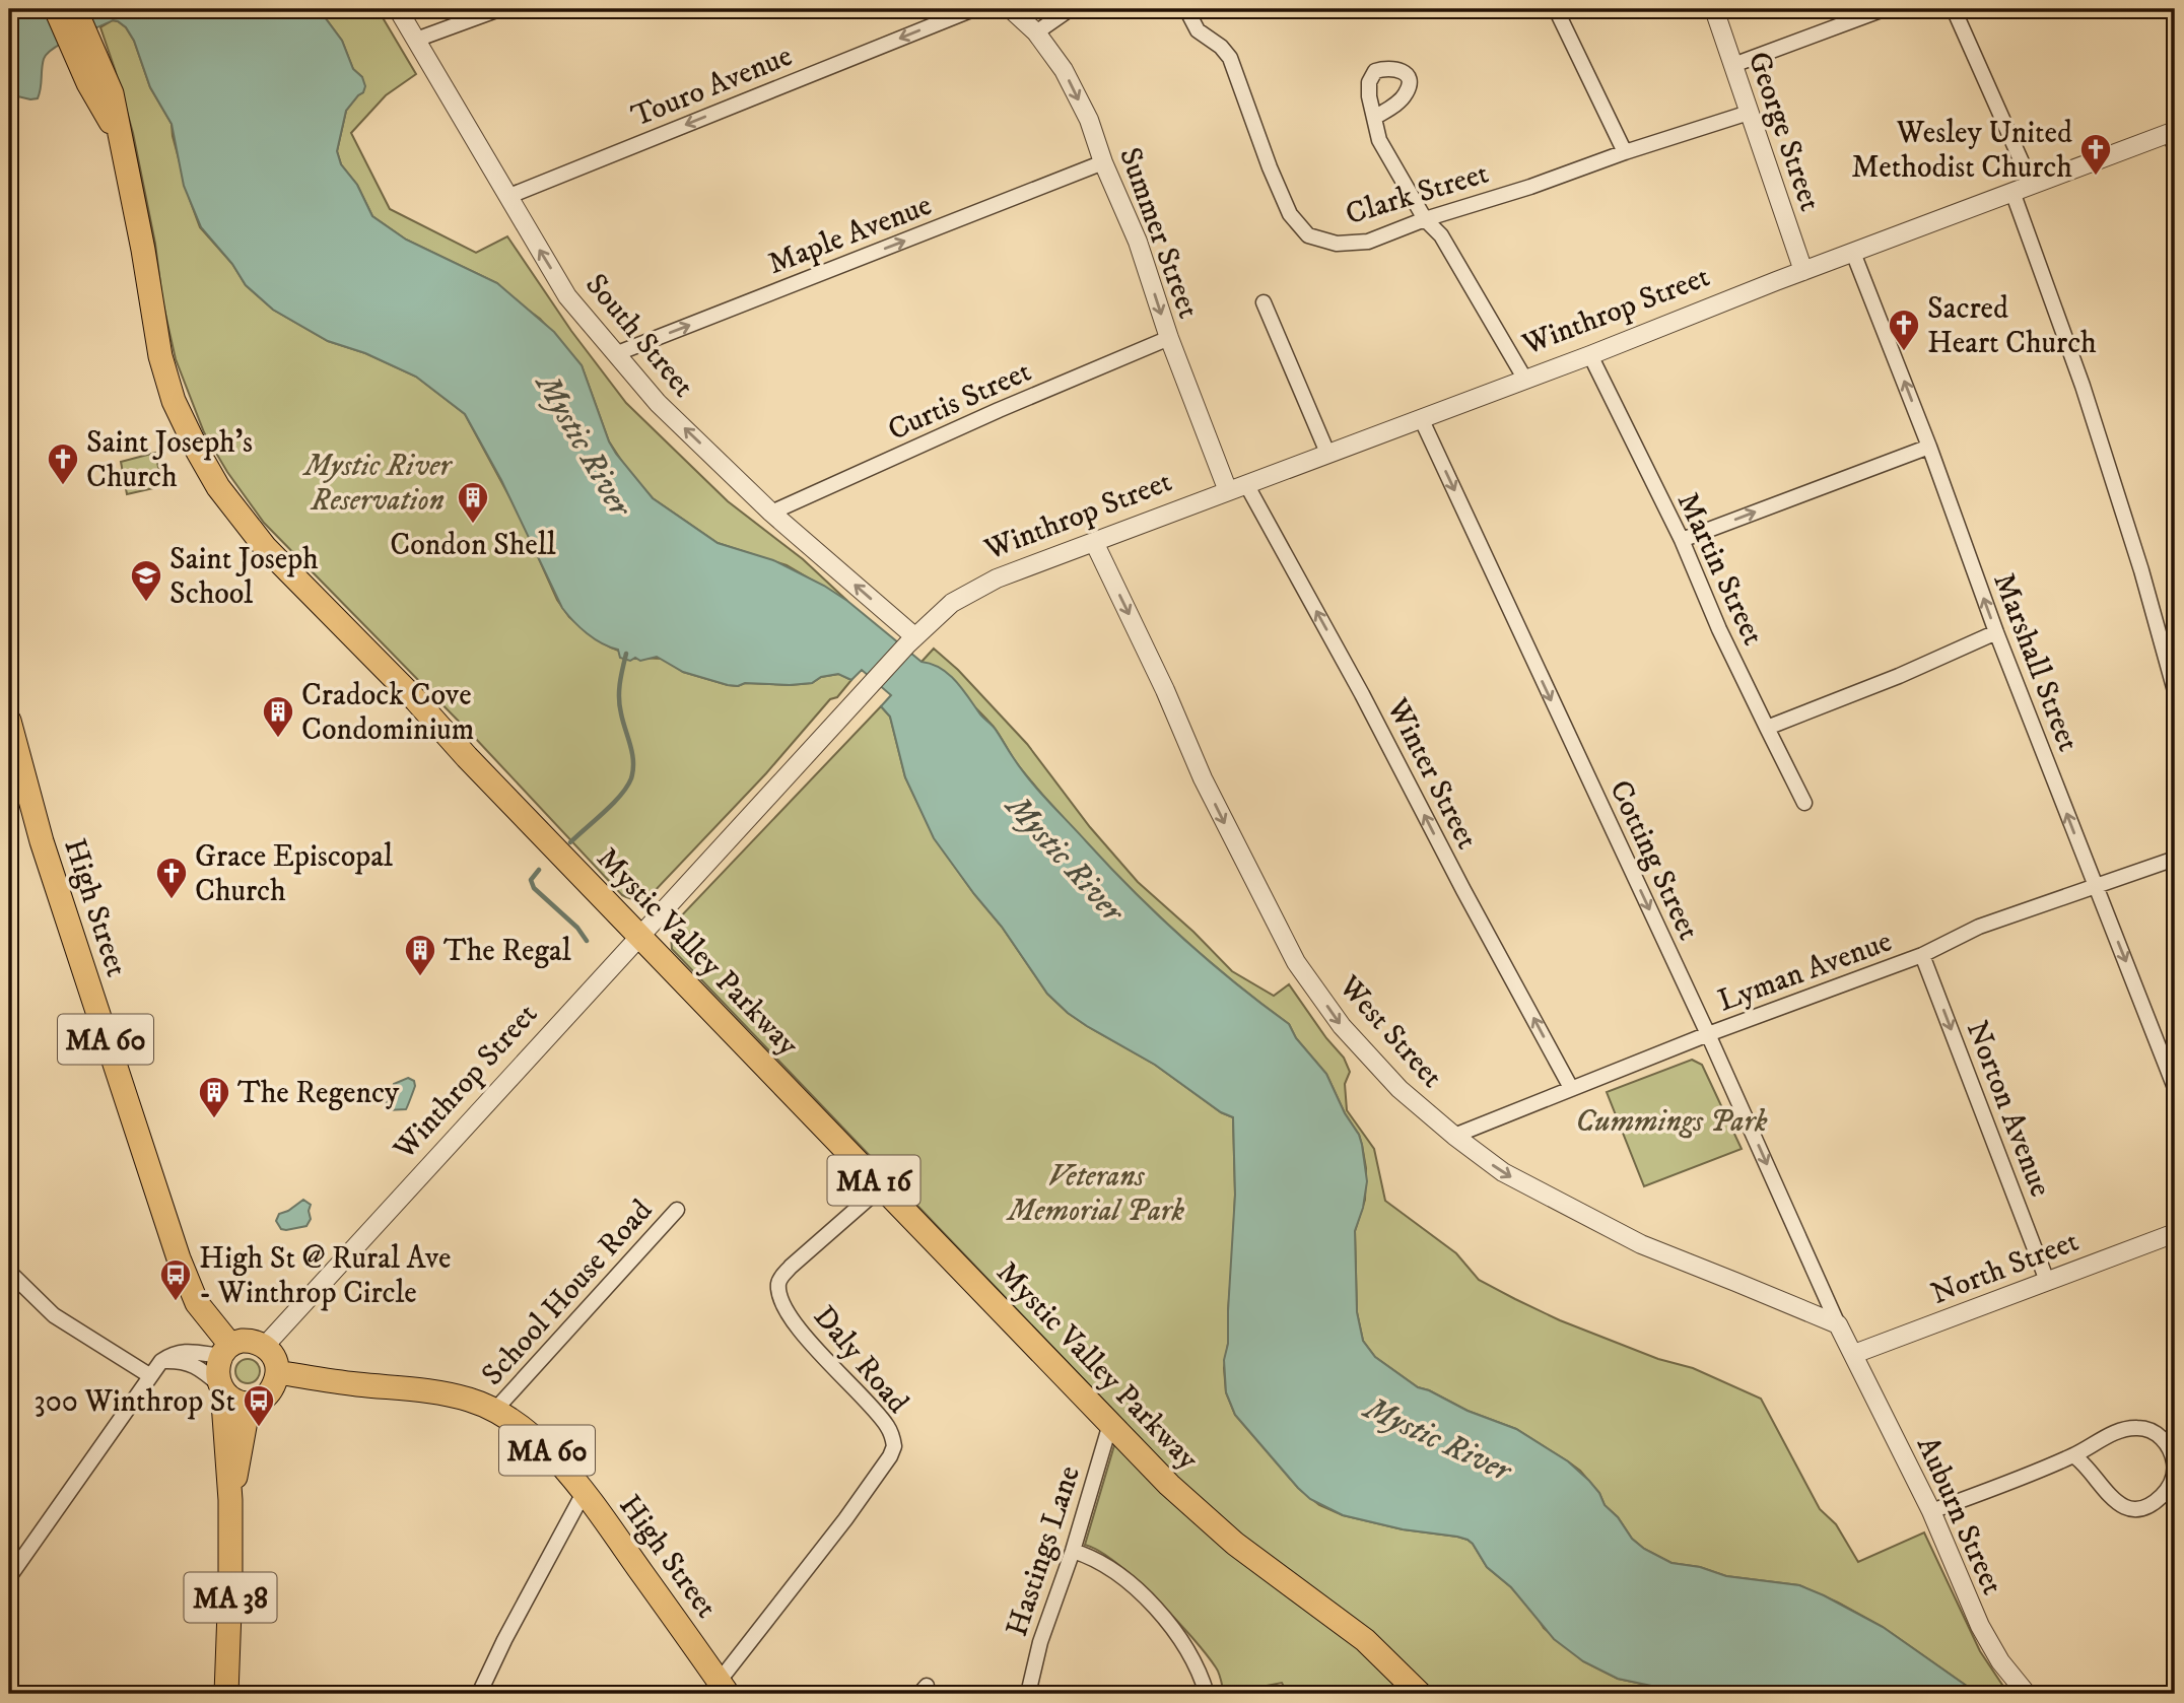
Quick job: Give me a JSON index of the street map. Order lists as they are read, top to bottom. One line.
{"streets":{"main road":["High Street","Mystic Valley Parkway","MA 60","MA 16","MA 38"],"street":["Touro Avenue","George Street","Clark Street","Summer Street","Maple Avenue","Winthrop Street","South Street","Curtis Street","Martin Street","Marshall Street","Winter Street","Cotting Street","Lyman Avenue","West Street","Norton Avenue","North Street","School House Road","Daly Road","Auburn Street","Hastings Lane"]},"crossings":[["Touro Avenue","South Street"],["George Street","Clark Street"],["George Street","Winthrop Street"],["Summer Street","Maple Avenue"],["Summer Street","Winthrop Street"],["Summer Street","Curtis Street"],["Maple Avenue","South Street"],["Winthrop Street","South Street"],["Winthrop Street","Martin Street"],["Winthrop Street","Marshall Street"],["Winthrop Street","Winter Street"],["Winthrop Street","Cotting Street"],["Winthrop Street","High Street"],["Winthrop Street","Mystic Valley Parkway"],["Winthrop Street","West Street"],["Winthrop Street","MA 38"],["South Street","Curtis Street"],["Marshall Street","Lyman Avenue"],["Winter Street","Lyman Avenue"],["Cotting Street","Lyman Avenue"],["Cotting Street","West Street"],["High Street","School House Road"],["High Street","Daly Road"],["High Street","MA 38"],["Mystic Valley Parkway","Daly Road"],["Mystic Valley Parkway","Hastings Lane"],["Lyman Avenue","West Street"],["Lyman Avenue","Norton Avenue"],["Norton Avenue","North Street"],["North Street","Auburn Street"]],"one_way":["Touro Avenue","Summer Street","Maple Avenue","South Street","Winter Street","Cotting Street","West Street","Norton Avenue"],"water":["Mystic River"],"parks":["Mystic River Reservation","Cummings Park","Veterans Memorial Park"],"places":{"church":["Wesley United Methodist Church","Sacred Heart Church","Saint Joseph's Church","Grace Episcopal Church"],"building":["Condon Shell","Cradock Cove Condominium","The Regal","The Regency"],"school or university":["Saint Joseph School"],"bus stop":["High St @ Rural Ave - Winthrop Circle","300 Winthrop St"]}}
